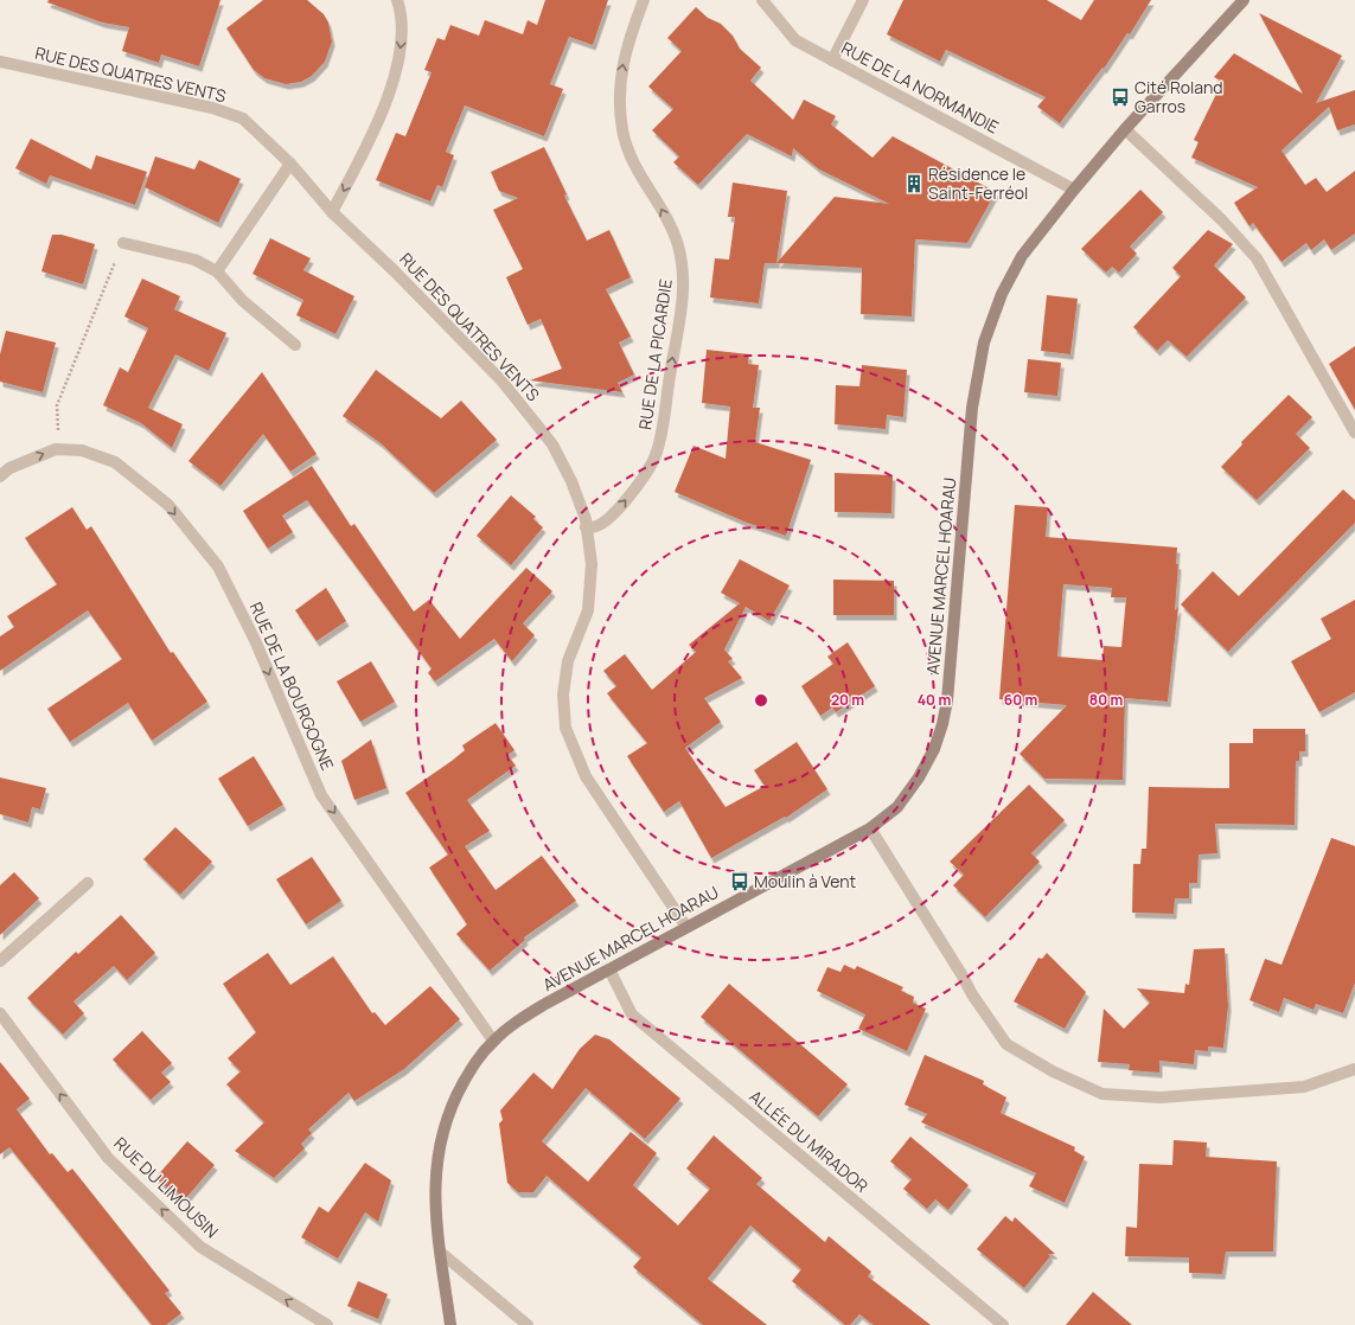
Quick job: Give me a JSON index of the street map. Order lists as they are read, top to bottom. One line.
{"streets":{"main road":["AVENUE MARCEL HOARAU"],"street":["RUE DES QUATRES VENTS","RUE DE LA NORMANDIE","RUE DE LA PICARDIE","RUE DE LA BOURGOGNE","ALLÉE DU MIRADOR","RUE DU LIMOUSIN"]},"crossings":[["RUE DES QUATRES VENTS","RUE DE LA PICARDIE"],["RUE DES QUATRES VENTS","AVENUE MARCEL HOARAU"],["RUE DE LA NORMANDIE","AVENUE MARCEL HOARAU"],["AVENUE MARCEL HOARAU","RUE DE LA BOURGOGNE"],["AVENUE MARCEL HOARAU","ALLÉE DU MIRADOR"]],"one_way":["RUE DE LA PICARDIE","RUE DE LA BOURGOGNE","RUE DU LIMOUSIN"],"places":{"bus stop":["Cité Roland Garros","Moulin à Vent"],"building":["Résidence le Saint-Ferréol"]},"rings":["20 m","40 m","60 m","80 m"]}
